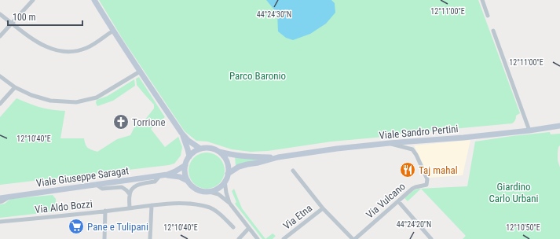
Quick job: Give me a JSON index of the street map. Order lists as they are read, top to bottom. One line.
{"streets":{"main road":["Viale Sandro Pertini","Viale Giuseppe Saragat"],"street":["Via Vulcano","Via Aldo Bozzi","Via Etna"]},"crossings":[["Viale Sandro Pertini","Viale Giuseppe Saragat"],["Viale Sandro Pertini","Via Vulcano"],["Viale Giuseppe Saragat","Via Aldo Bozzi"],["Via Vulcano","Via Etna"]],"parks":["Parco Baronio","Giardino Carlo Urbani"],"places":{"church":["Torrione"],"restaurant":["Taj mahal"],"supermarket":["Pane e Tulipani"]},"scale_bar":"100 m","coordinates":["12°11'00\"E","44°24'30\"N","12°10'40\"E","44°24'20\"N","12°10'50\"E"]}
